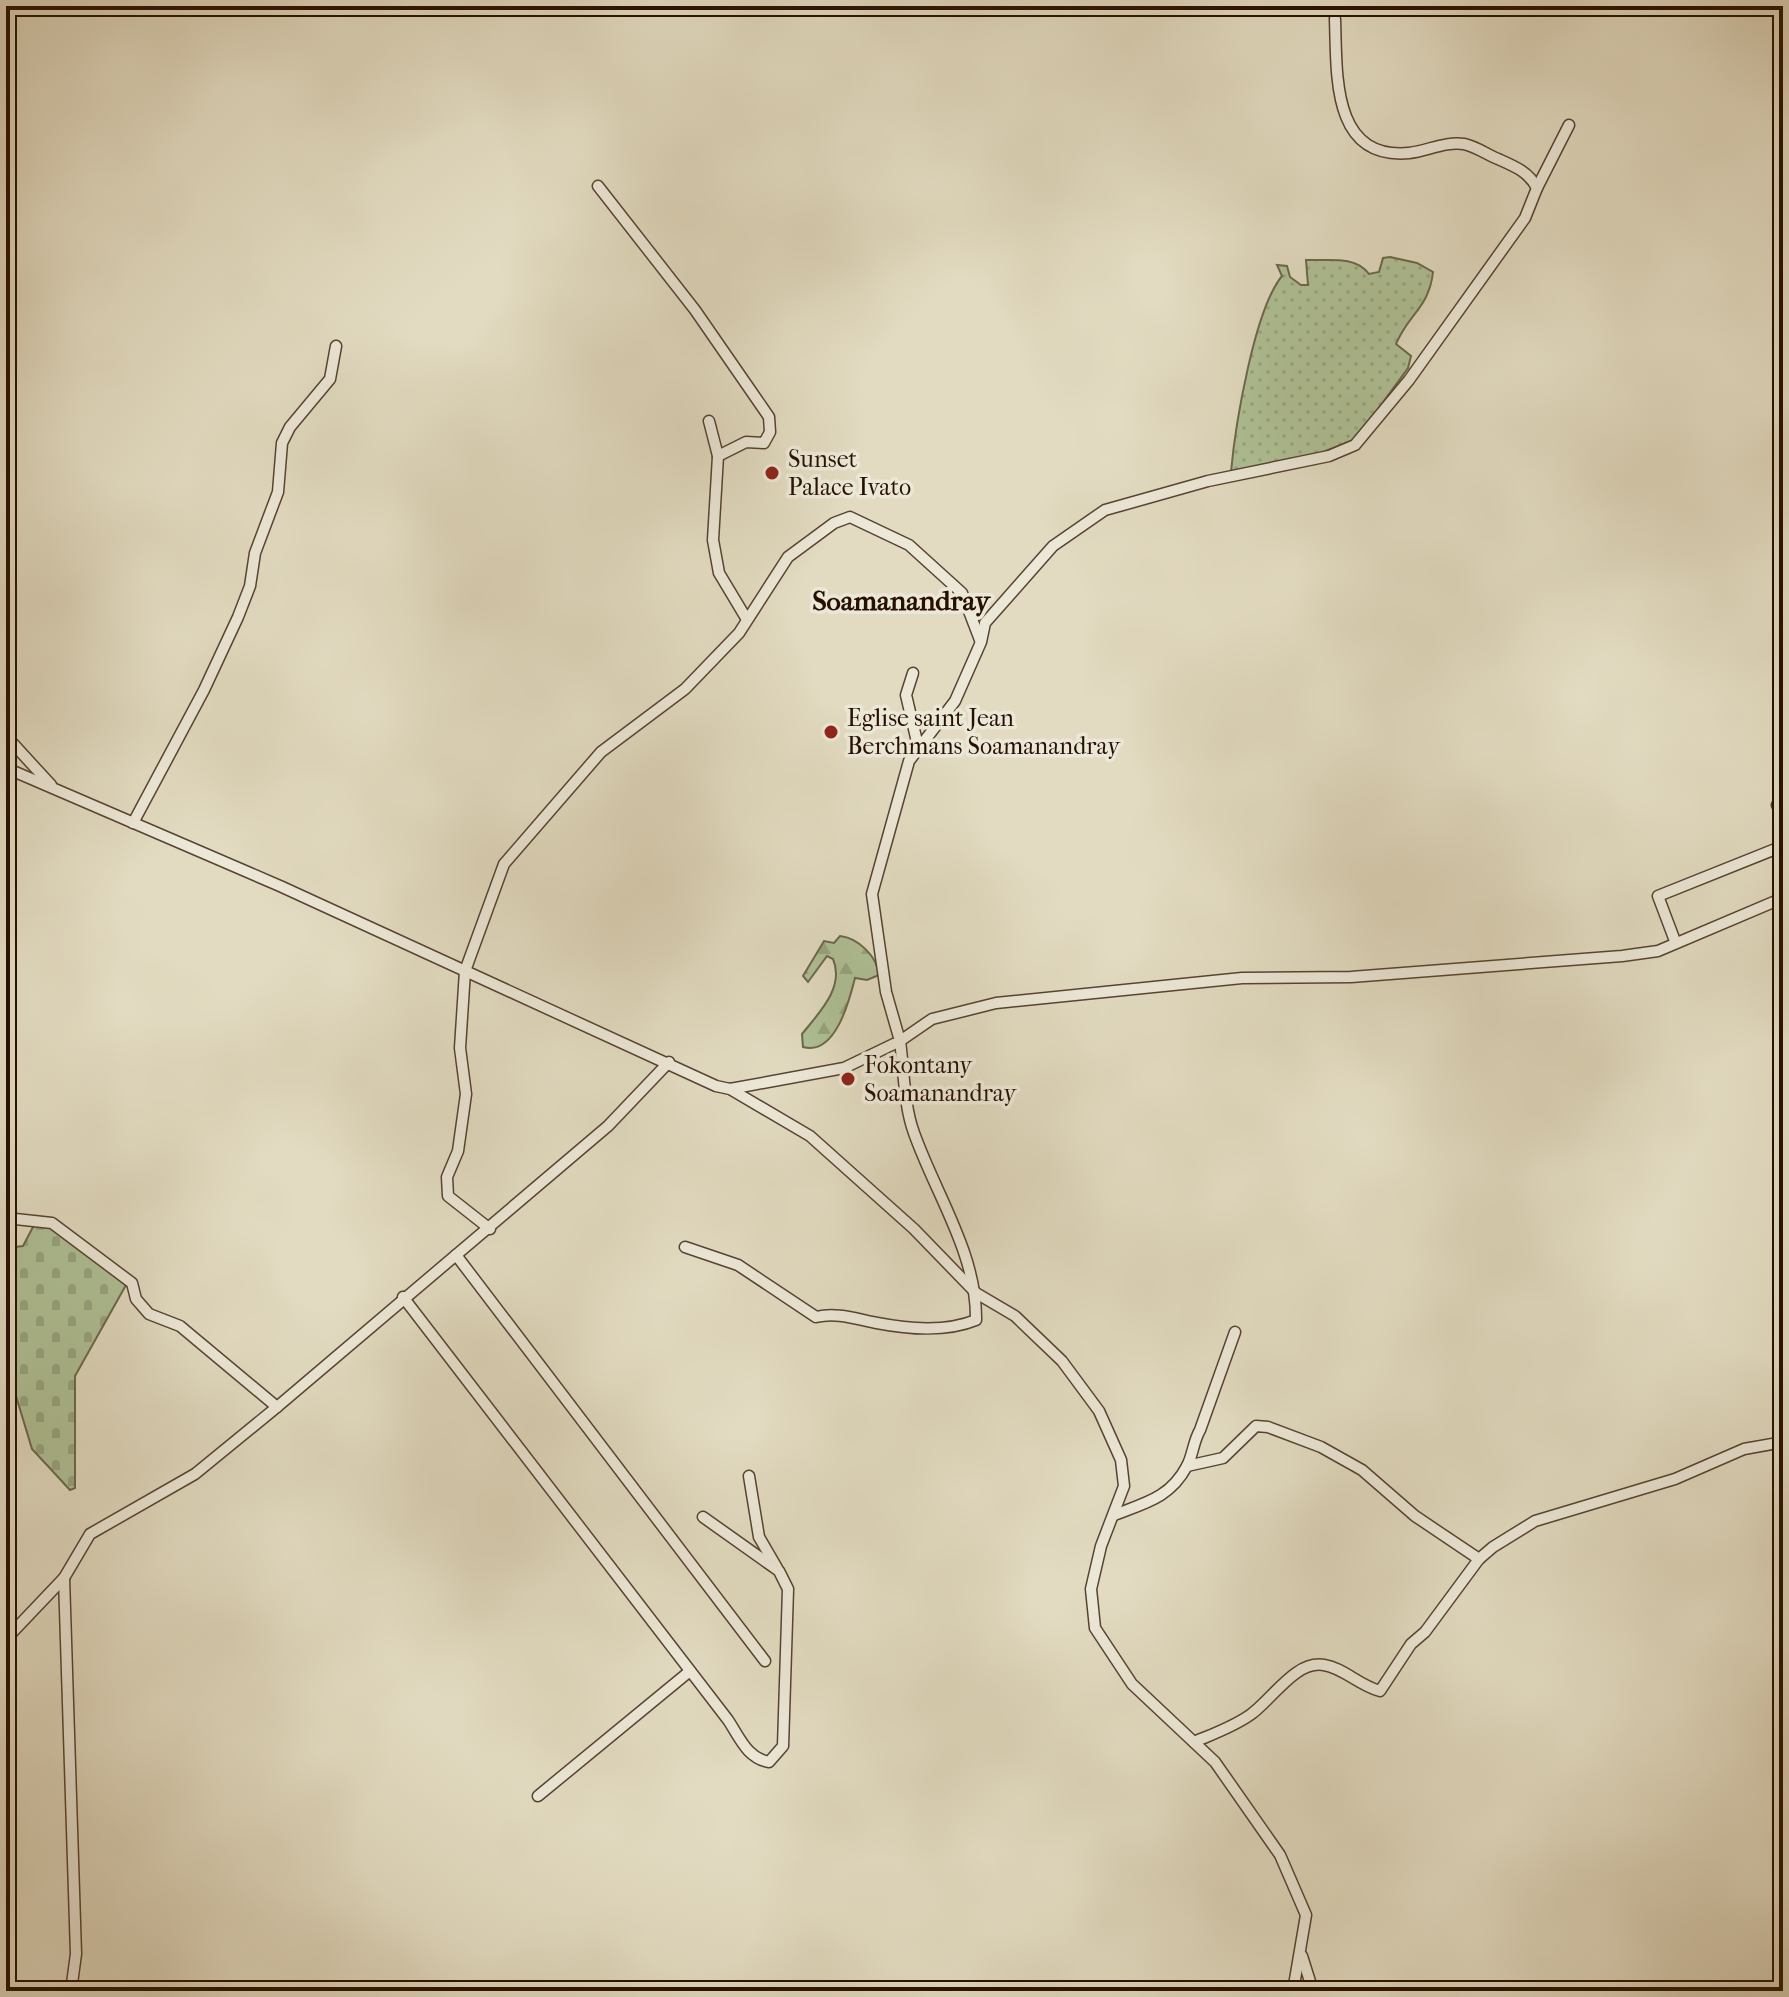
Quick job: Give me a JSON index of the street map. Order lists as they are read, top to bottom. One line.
{"districts":["Soamanandray"],"places":["Sunset Palace Ivato","Eglise saint Jean Berchmans Soamanandray","Fokontany Soamanandray"]}
